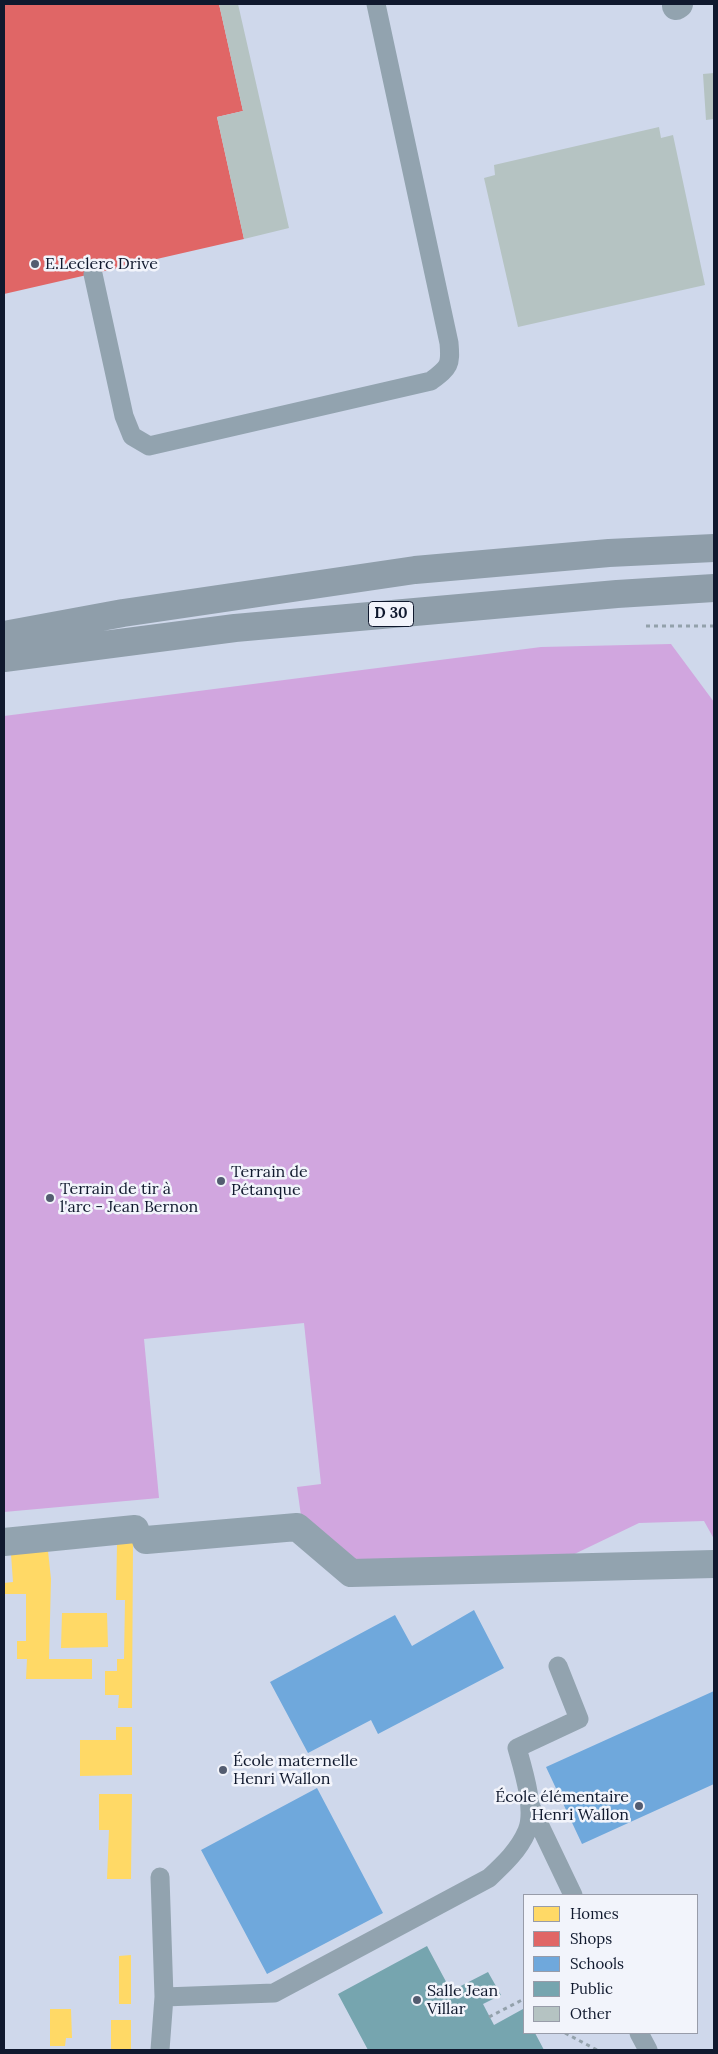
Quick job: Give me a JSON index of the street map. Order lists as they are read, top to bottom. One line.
{"streets":{"main road":["D 30"]},"places":["E.Leclerc Drive","Terrain de Pétanque","Terrain de tir à l'arc - Jean Bernon","École maternelle Henri Wallon","École élémentaire Henri Wallon","Salle Jean Villar"],"legend":["Homes","Shops","Schools","Public","Other"]}
